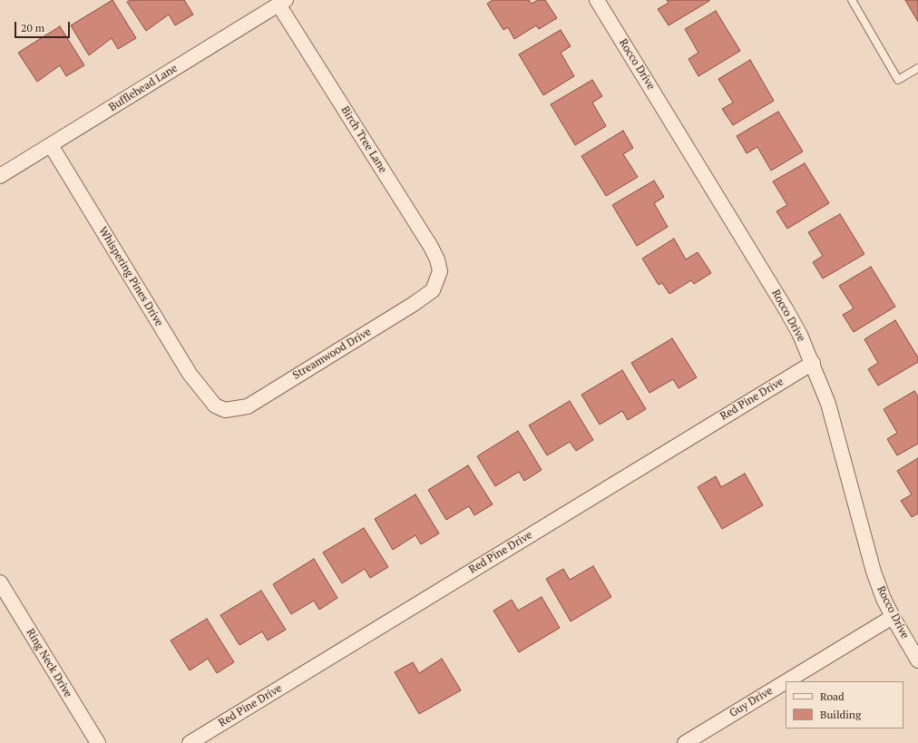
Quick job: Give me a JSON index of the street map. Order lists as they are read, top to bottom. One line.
{"streets":{"street":["Rocco Drive","Bufflehead Lane","Birch Tree Lane","Whispering Pines Drive","Streamwood Drive","Red Pine Drive","Ring Neck Drive","Guy Drive"]},"crossings":[["Rocco Drive","Red Pine Drive"],["Rocco Drive","Guy Drive"],["Bufflehead Lane","Birch Tree Lane"],["Bufflehead Lane","Whispering Pines Drive"],["Birch Tree Lane","Streamwood Drive"],["Whispering Pines Drive","Streamwood Drive"]],"legend":["Road","Building"],"scale_bar":"20 m"}
